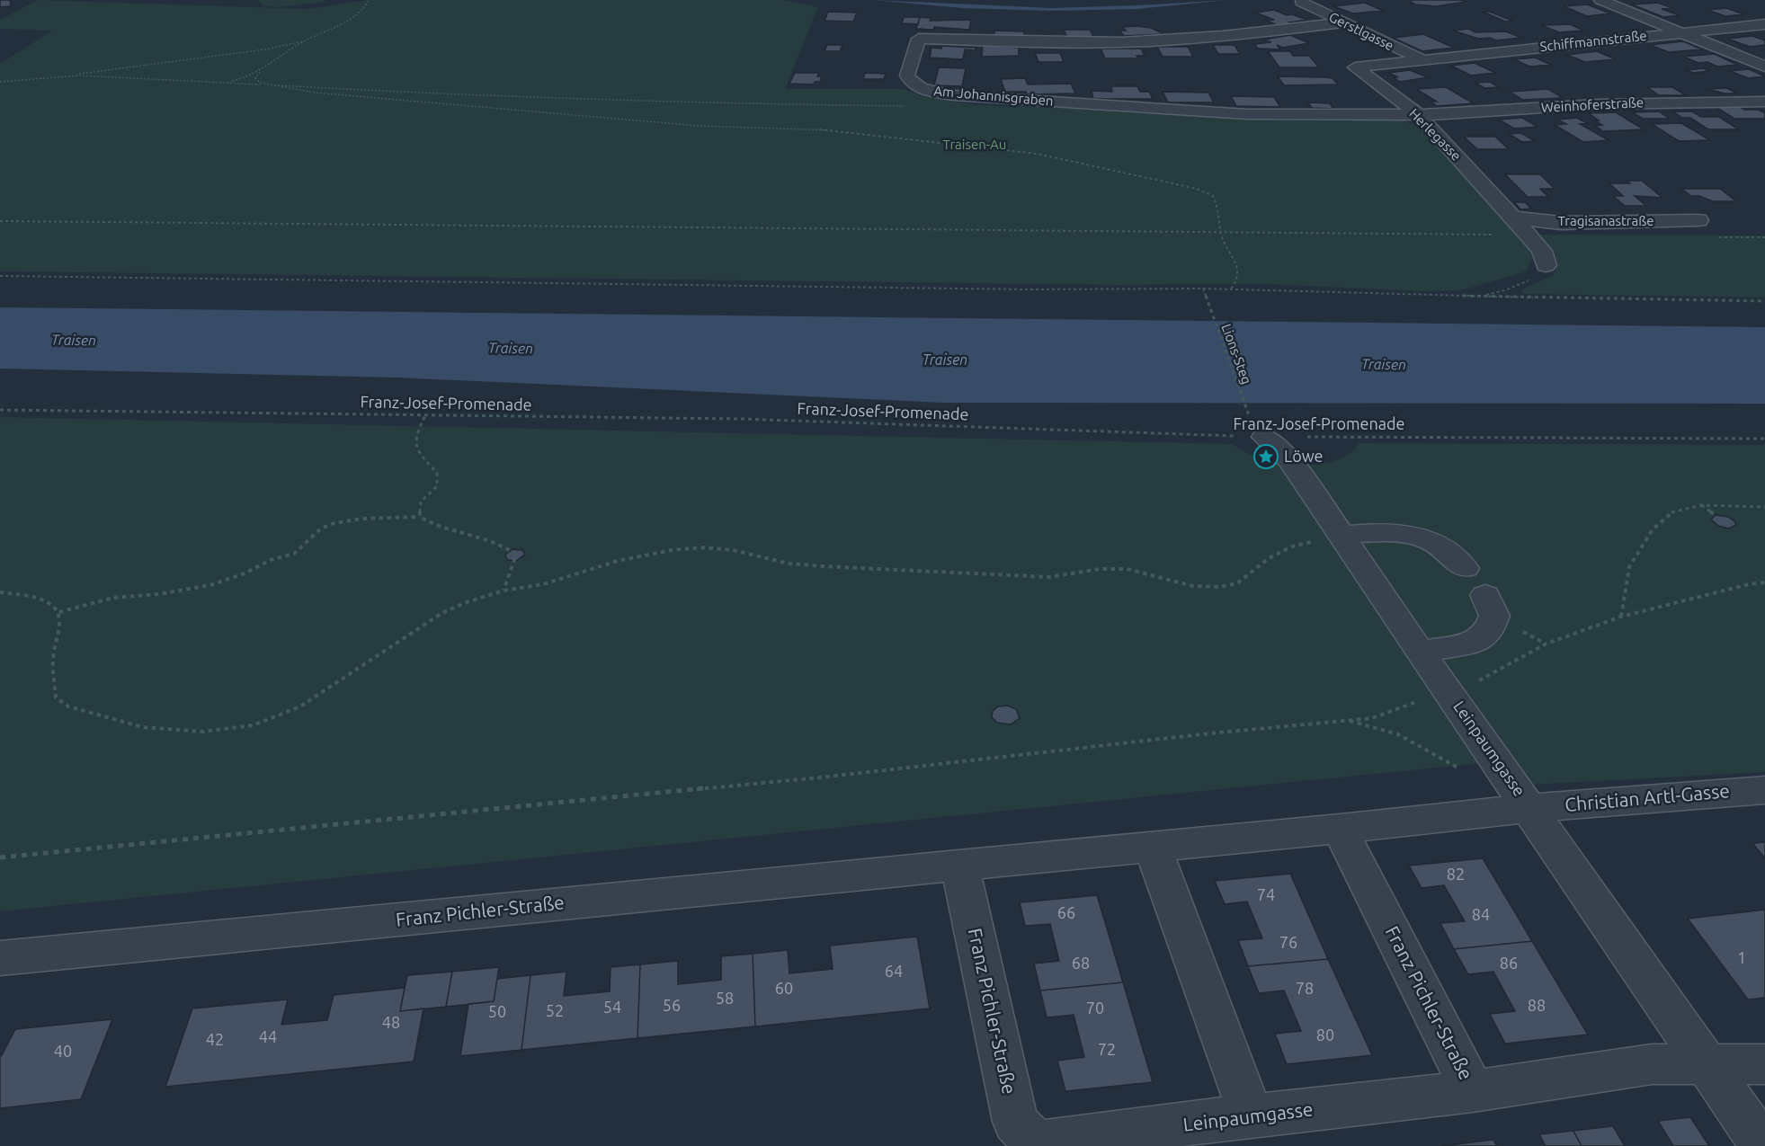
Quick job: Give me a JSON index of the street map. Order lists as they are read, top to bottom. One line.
{"streets":{"street":["Gerstlgasse","Schiffmannstraße","Am Johannisgraben","Weinhoferstraße","Herlegasse","Tragisanastraße","Leinpaumgasse","Christian Artl-Gasse","Franz Pichler-Straße"],"path":["Lions-Steg","Franz-Josef-Promenade"]},"crossings":[["Gerstlgasse","Schiffmannstraße"],["Gerstlgasse","Am Johannisgraben"],["Gerstlgasse","Herlegasse"],["Schiffmannstraße","Herlegasse"],["Am Johannisgraben","Weinhoferstraße"],["Am Johannisgraben","Herlegasse"],["Weinhoferstraße","Herlegasse"],["Herlegasse","Tragisanastraße"],["Lions-Steg","Franz-Josef-Promenade"],["Lions-Steg","Leinpaumgasse"],["Franz-Josef-Promenade","Leinpaumgasse"],["Leinpaumgasse","Christian Artl-Gasse"],["Leinpaumgasse","Franz Pichler-Straße"],["Christian Artl-Gasse","Franz Pichler-Straße"]],"water":["Traisen"],"parks":["Traisen-Au"],"places":{"place":["Löwe"]},"house_numbers":["82","74","66","84","76","1","68","86","64","60","78","58","56","88","54","70","52","50","48","80","44","42","72","40"]}
